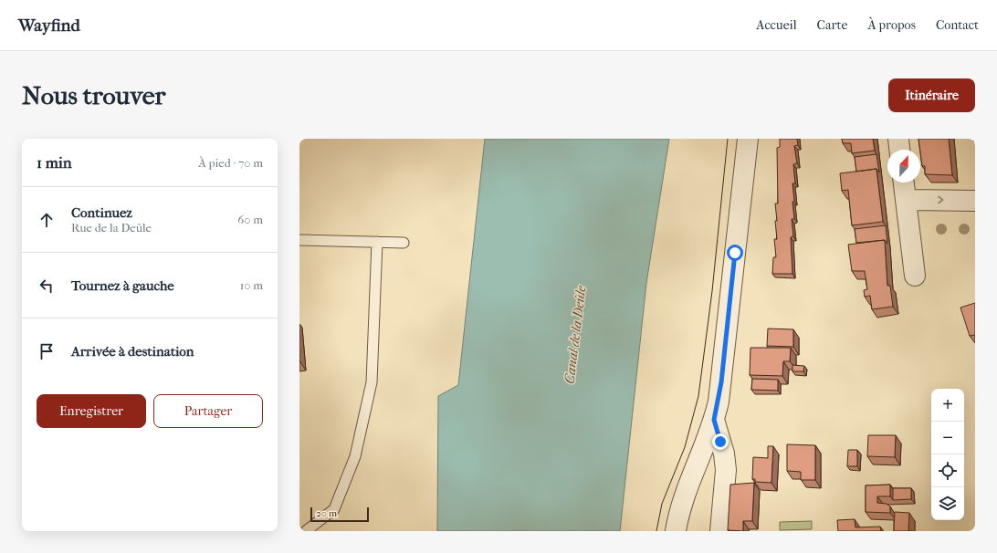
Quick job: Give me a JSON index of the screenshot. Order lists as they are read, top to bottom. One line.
{"water":["Canal de la Deûle"],"scale_bar":"20 m","north":"top","page":{"header":"Wayfind","nav":["Accueil","Carte","À propos","Contact"],"buttons":["Itinéraire",["Enregistrer","Partager"]],"title":"Nous trouver","heading":["1 min","À pied · 70 m"],"list":[["Continuez","Rue de la Deûle","60 m"],["Tournez à gauche","10 m"],"Arrivée à destination"],"map_buttons":["+","−"],"scale":"20 m"}}
